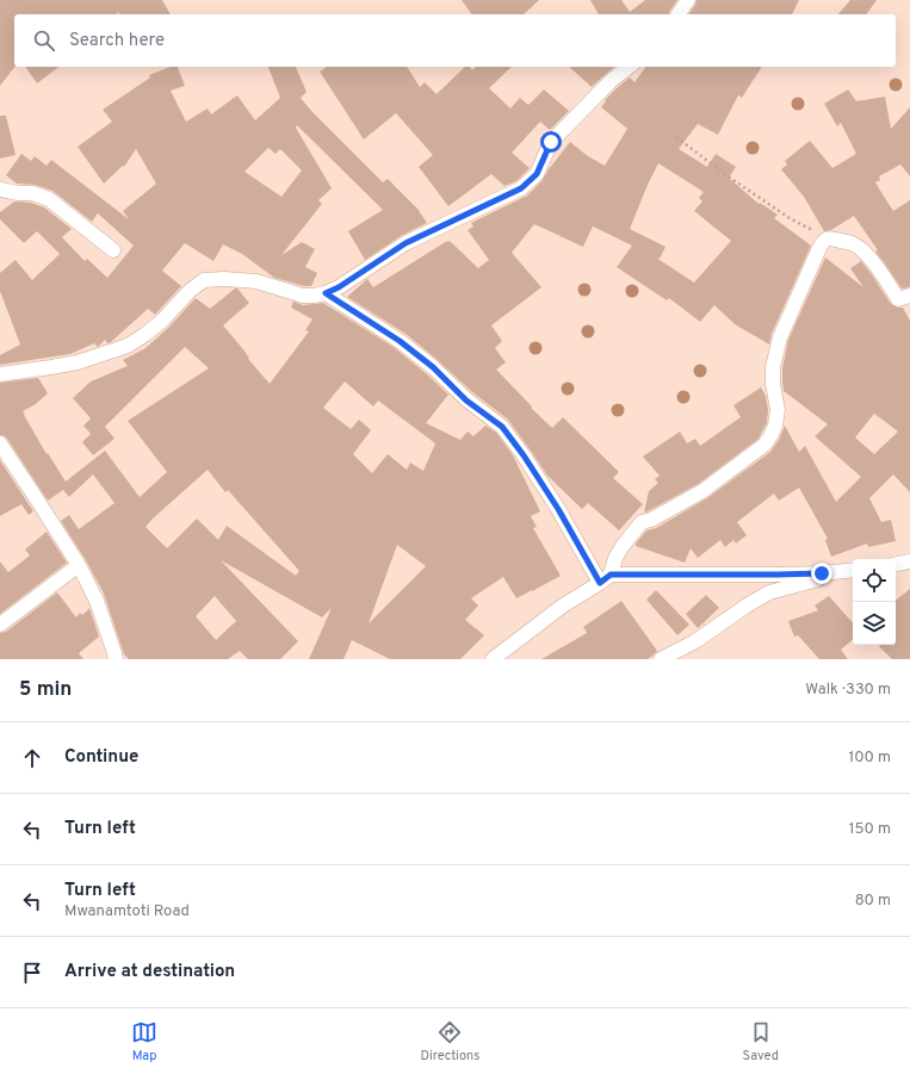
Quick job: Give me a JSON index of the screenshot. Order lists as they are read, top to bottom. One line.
{"page":{"search":"Search here","heading":["5 min","Walk · 330 m"],"list":[["Continue","100 m"],["Turn left","150 m"],["Turn left","Mwanamtoti Road","80 m"],"Arrive at destination"],"nav":["Map","Directions","Saved"]}}
